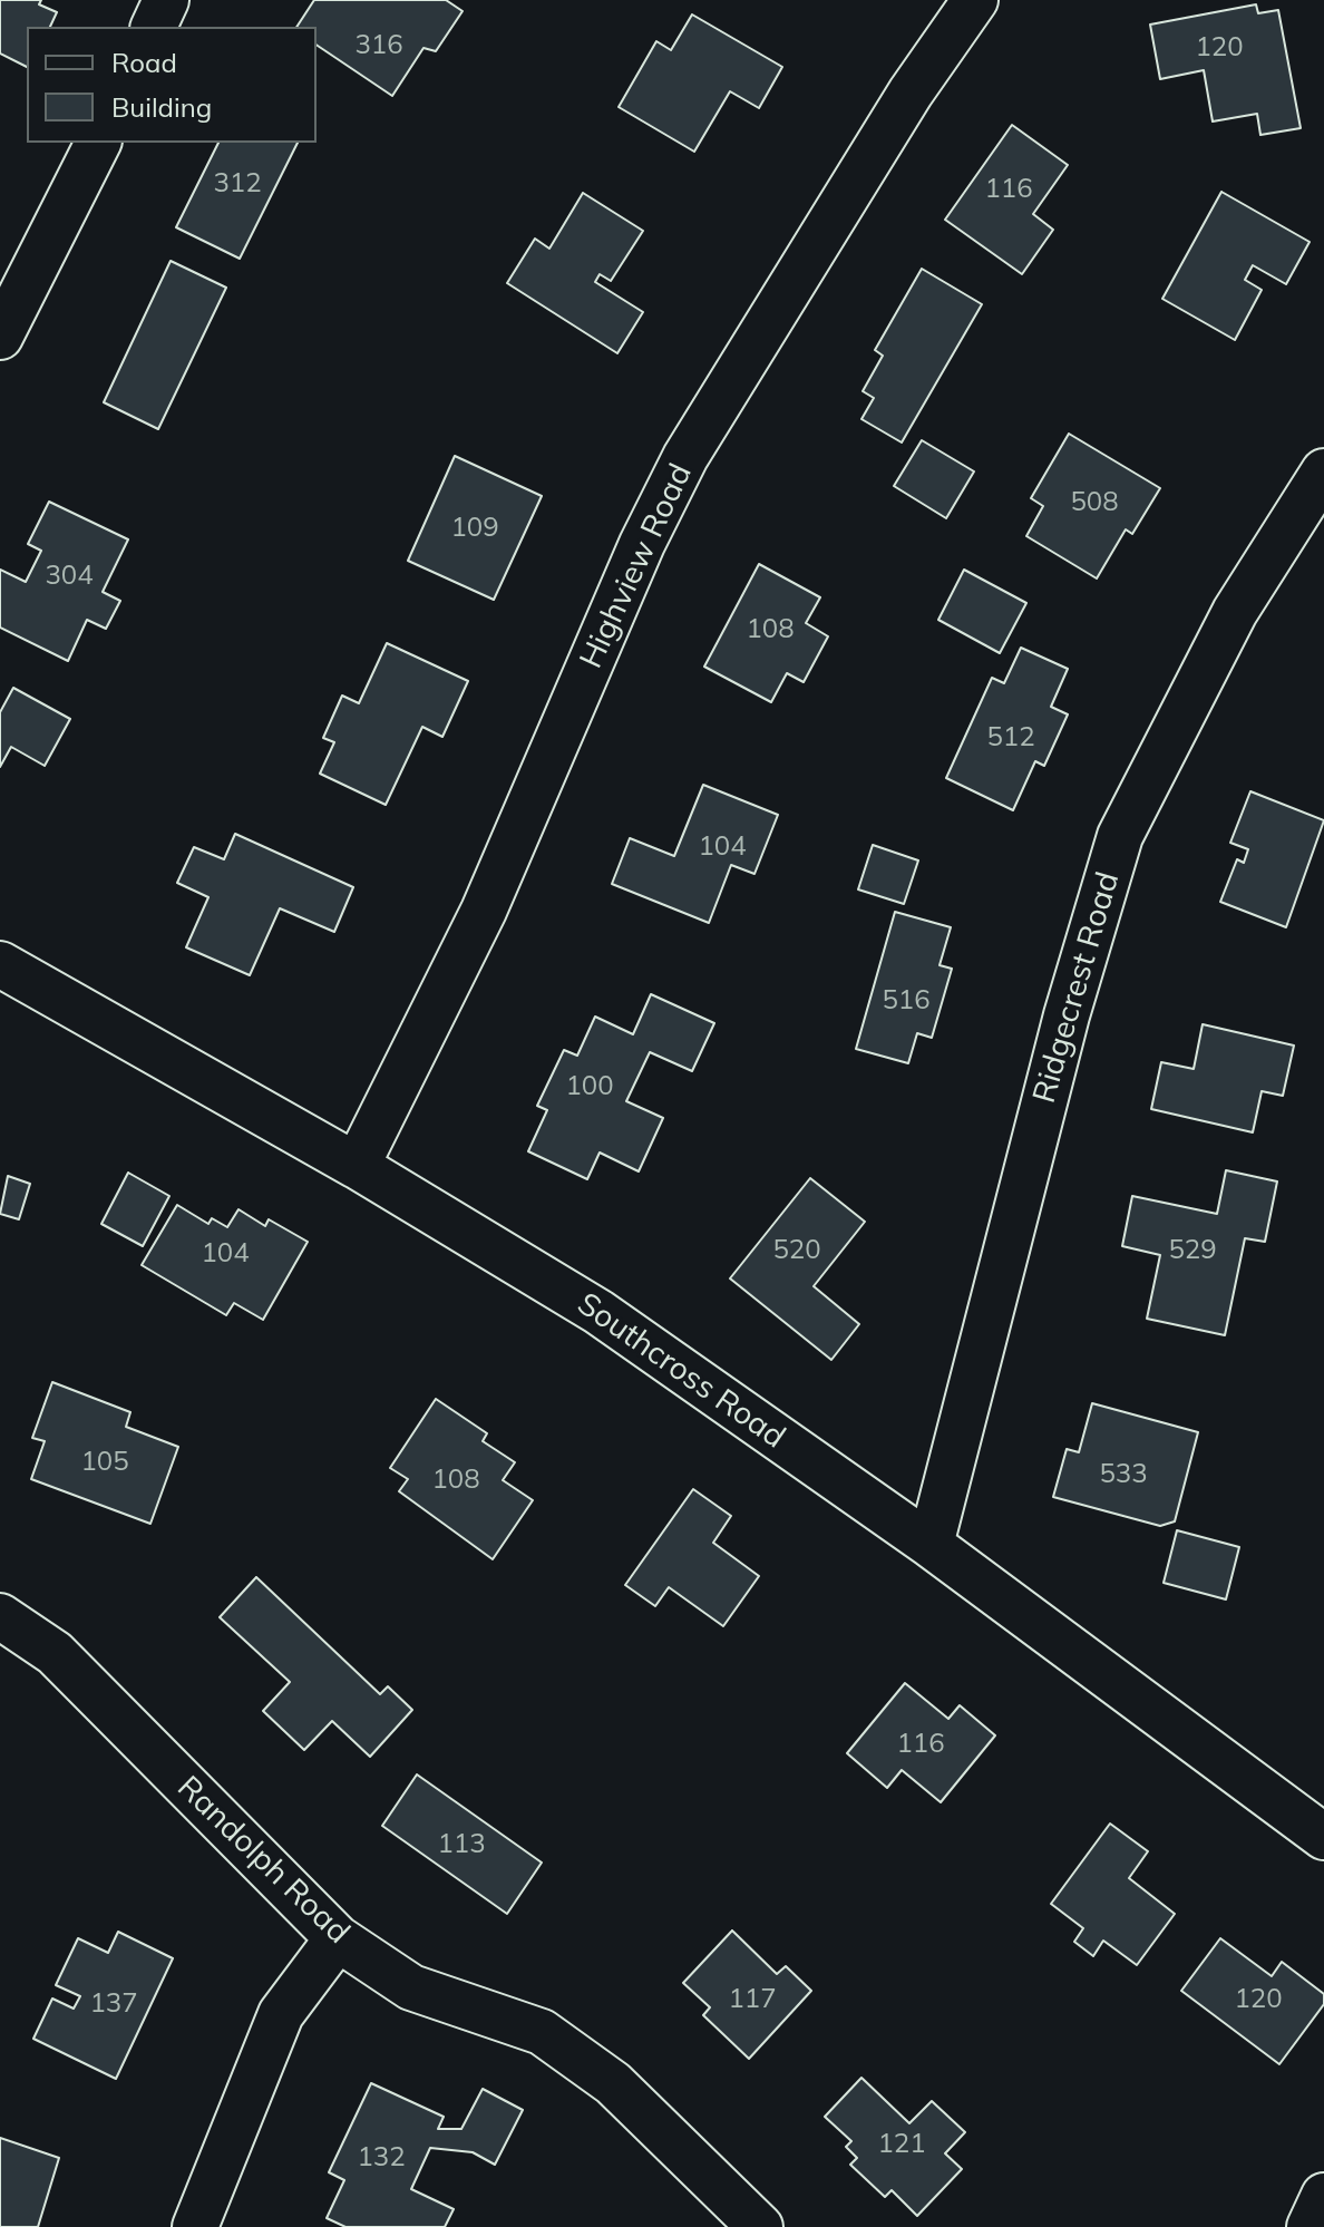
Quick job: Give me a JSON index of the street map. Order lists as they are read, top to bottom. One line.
{"streets":{"street":["Highview Road","Ridgecrest Road","Southcross Road","Randolph Road"]},"crossings":[["Highview Road","Southcross Road"],["Ridgecrest Road","Southcross Road"]],"house_numbers":["316","120","312","116","508","109","304","108","512","104","516","100","520","529","104","105","533","108","116","113","117","120","137","121","132"],"legend":["Road","Building"]}
